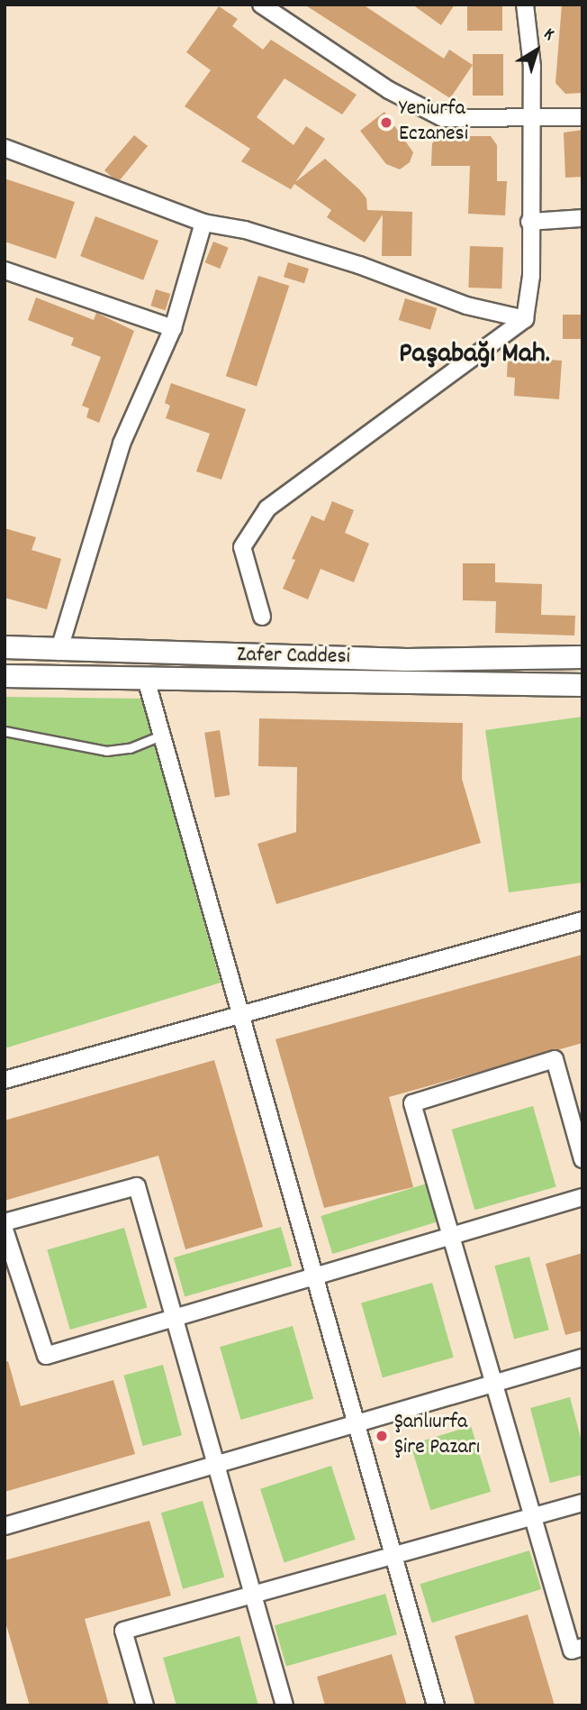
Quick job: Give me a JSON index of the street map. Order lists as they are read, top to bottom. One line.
{"streets":{"main road":["Zafer Caddesi"]},"districts":["Paşabağı Mah."],"places":["Yeniurfa Eczanesi","Şanlıurfa Şire Pazarı"],"north":"top right"}
